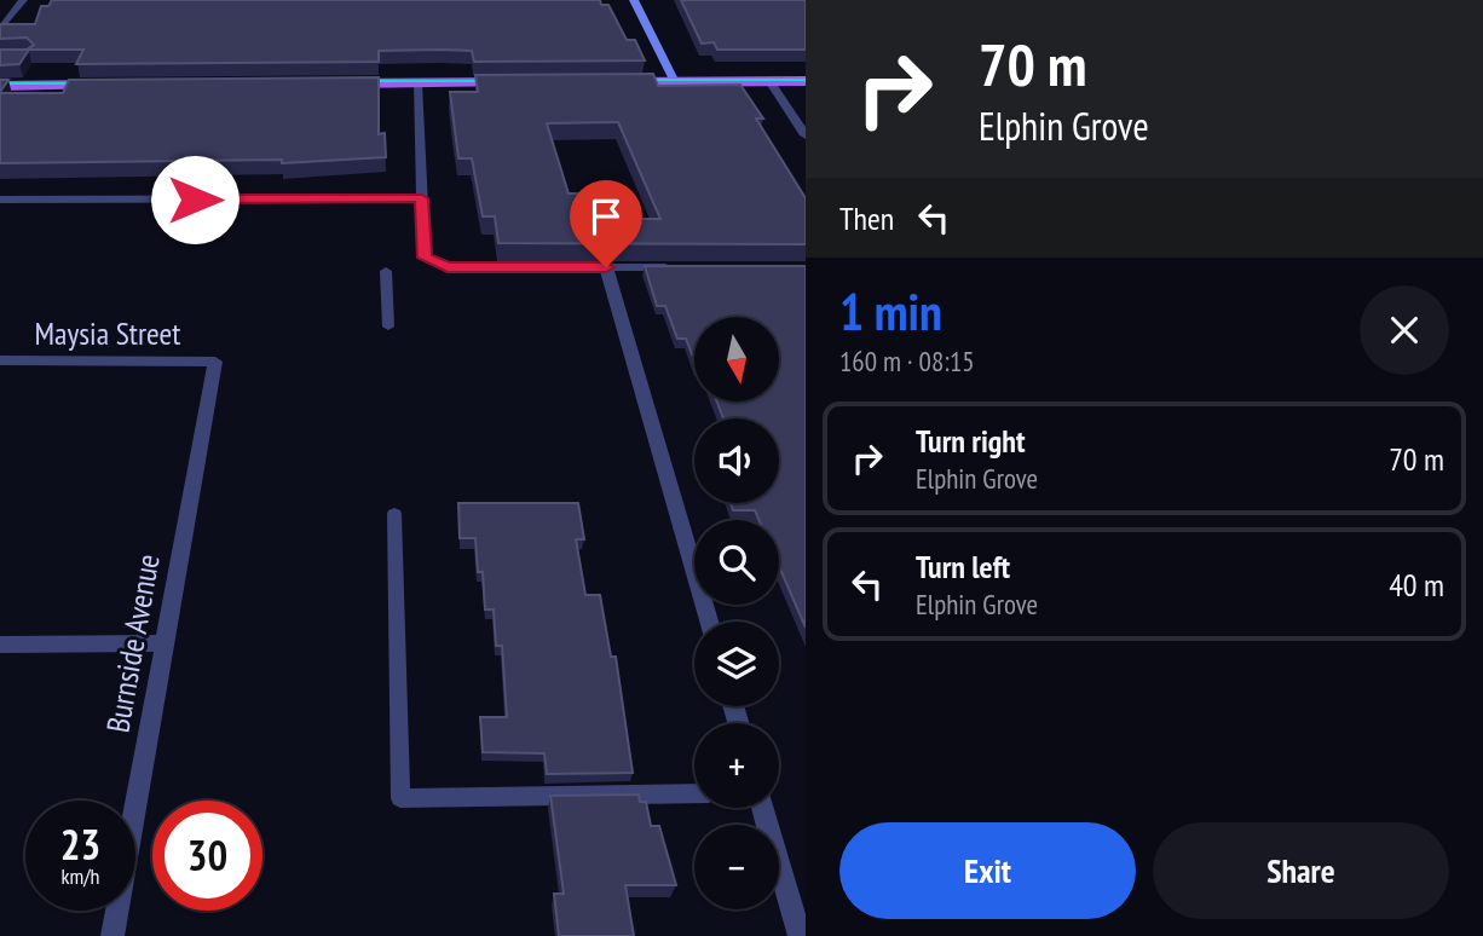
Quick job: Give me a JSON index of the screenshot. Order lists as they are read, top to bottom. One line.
{"streets":{"street":["Maysia Street","Burnside Avenue"]},"crossings":[["Maysia Street","Burnside Avenue"]],"north":"bottom","page":{"turn":["70 m","Elphin Grove"],"then":"Then","heading":["1 min","160 m · 08:15"],"map_buttons":["+","−"],"list":[{"name":"Turn right","note":"Elphin Grove","value":"70 m"},{"name":"Turn left","note":"Elphin Grove","value":"40 m"}],"speed":"23 km/h","limit":"30","buttons":["Exit","Share"]}}
